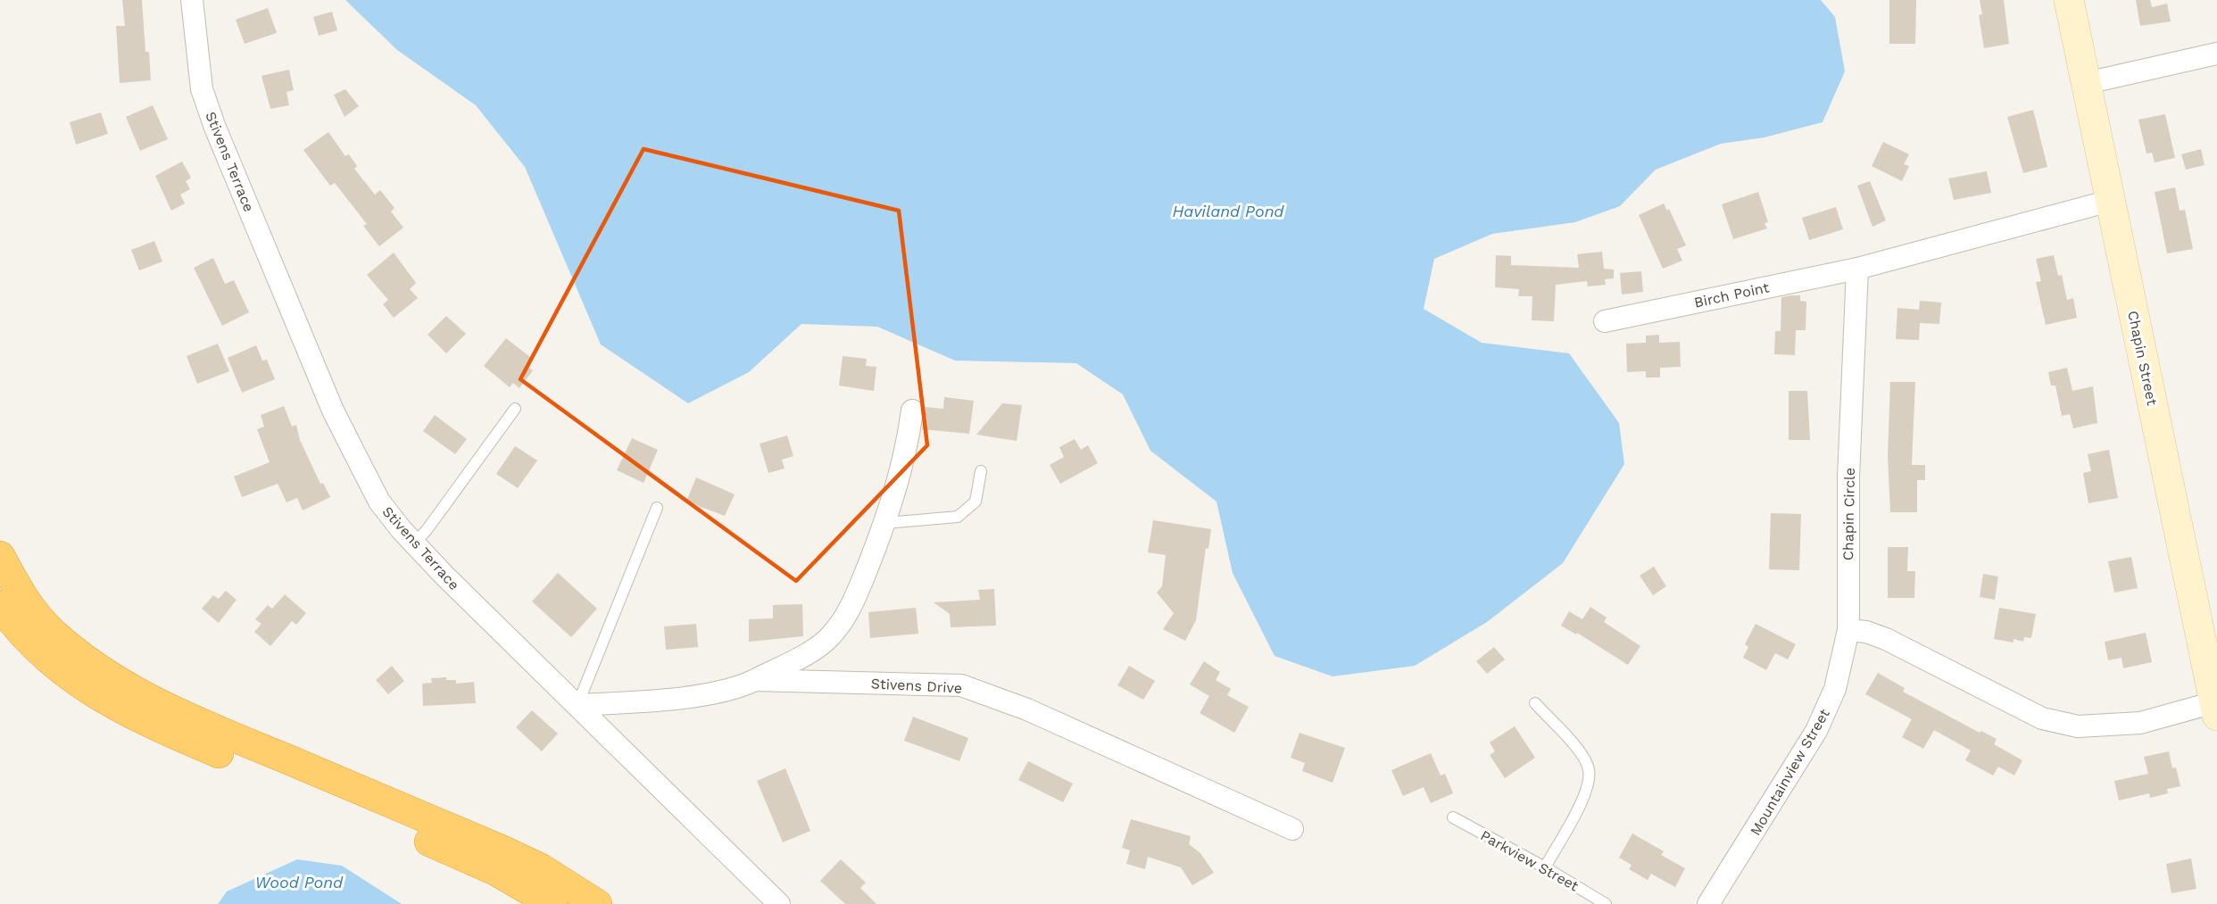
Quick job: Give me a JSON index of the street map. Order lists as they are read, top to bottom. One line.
{"streets":{"main road":["Chapin Street"],"street":["Stivens Terrace","Birch Point","Chapin Circle","Stivens Drive","Mountainview Street"],"lane":["Parkview Street"]},"crossings":[["Stivens Terrace","Stivens Drive"],["Birch Point","Chapin Circle"],["Chapin Circle","Mountainview Street"]],"water":["Haviland Pond","Wood Pond"]}
